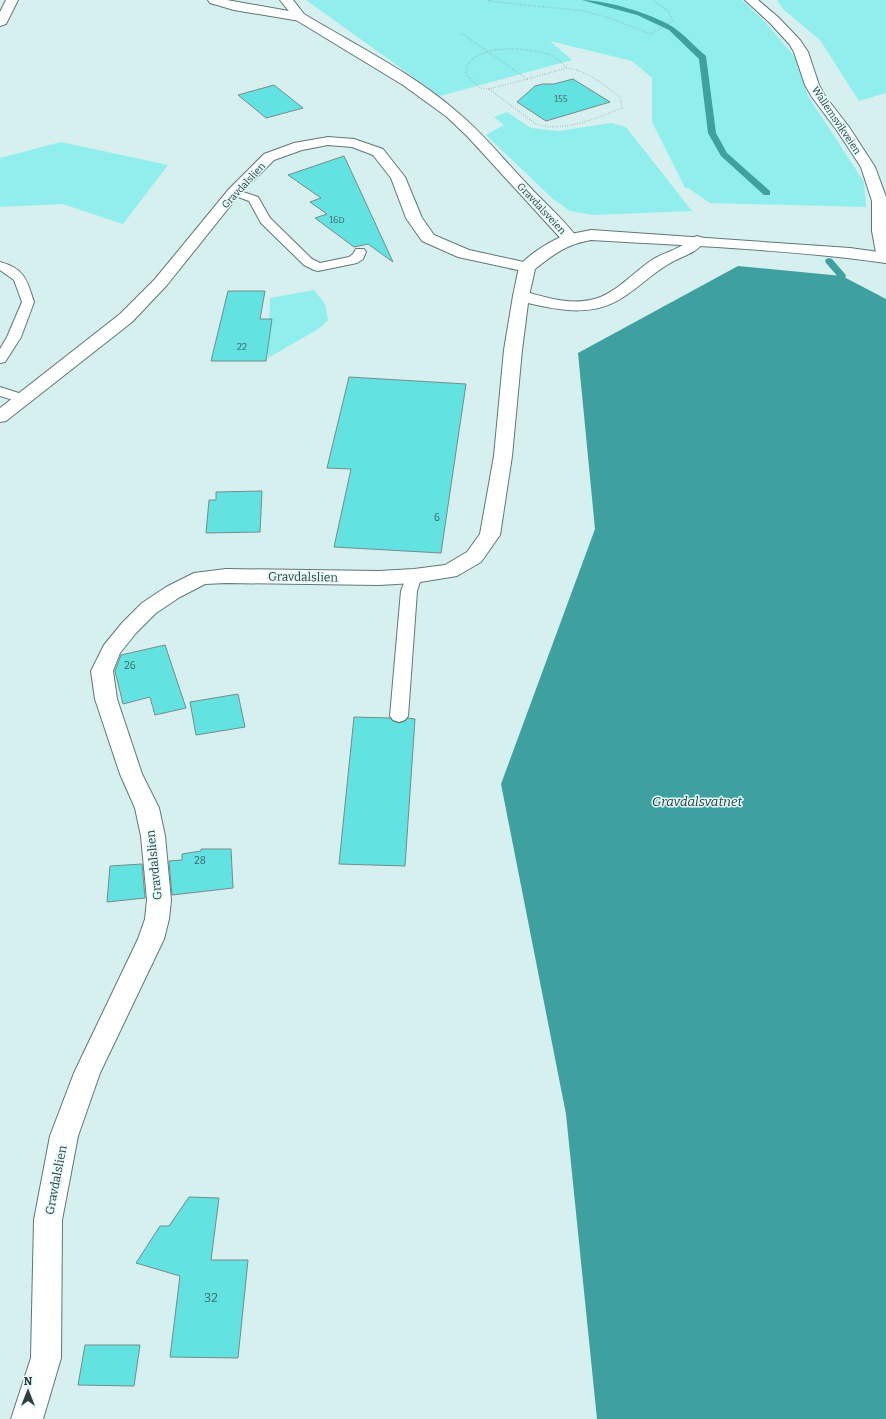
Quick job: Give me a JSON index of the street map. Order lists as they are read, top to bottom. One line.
{"streets":{"street":["Wallemsvikveien","Gravdalslien","Gravdalsveien"]},"crossings":[["Wallemsvikveien","Gravdalsveien"]],"water":["Gravdalsvatnet"],"house_numbers":["155","16D","22","6","26","28","32"],"north":"top"}
